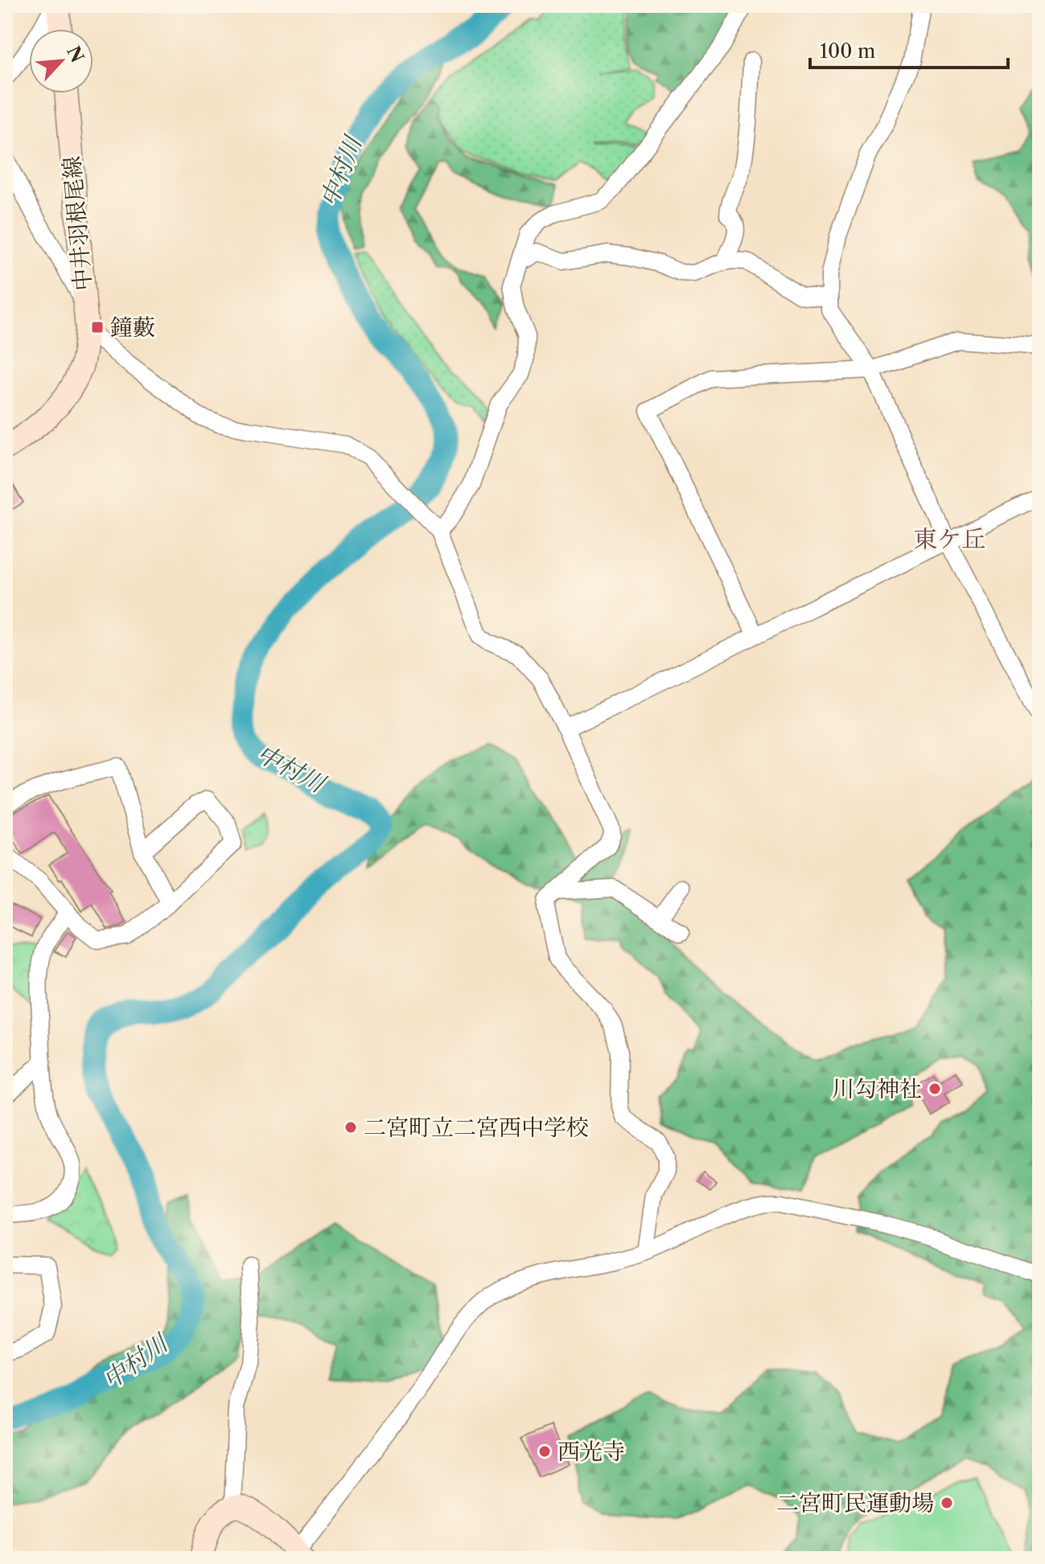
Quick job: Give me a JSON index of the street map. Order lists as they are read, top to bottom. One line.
{"streets":{"main road":["中井羽根尾線"]},"districts":["東ケ丘"],"water":["中村川"],"places":{"transit":["鐘藪"],"other":["川勾神社","二宮町立二宮西中学校","西光寺","二宮町民運動場"]},"scale_bar":"100 m","north":"top right"}
